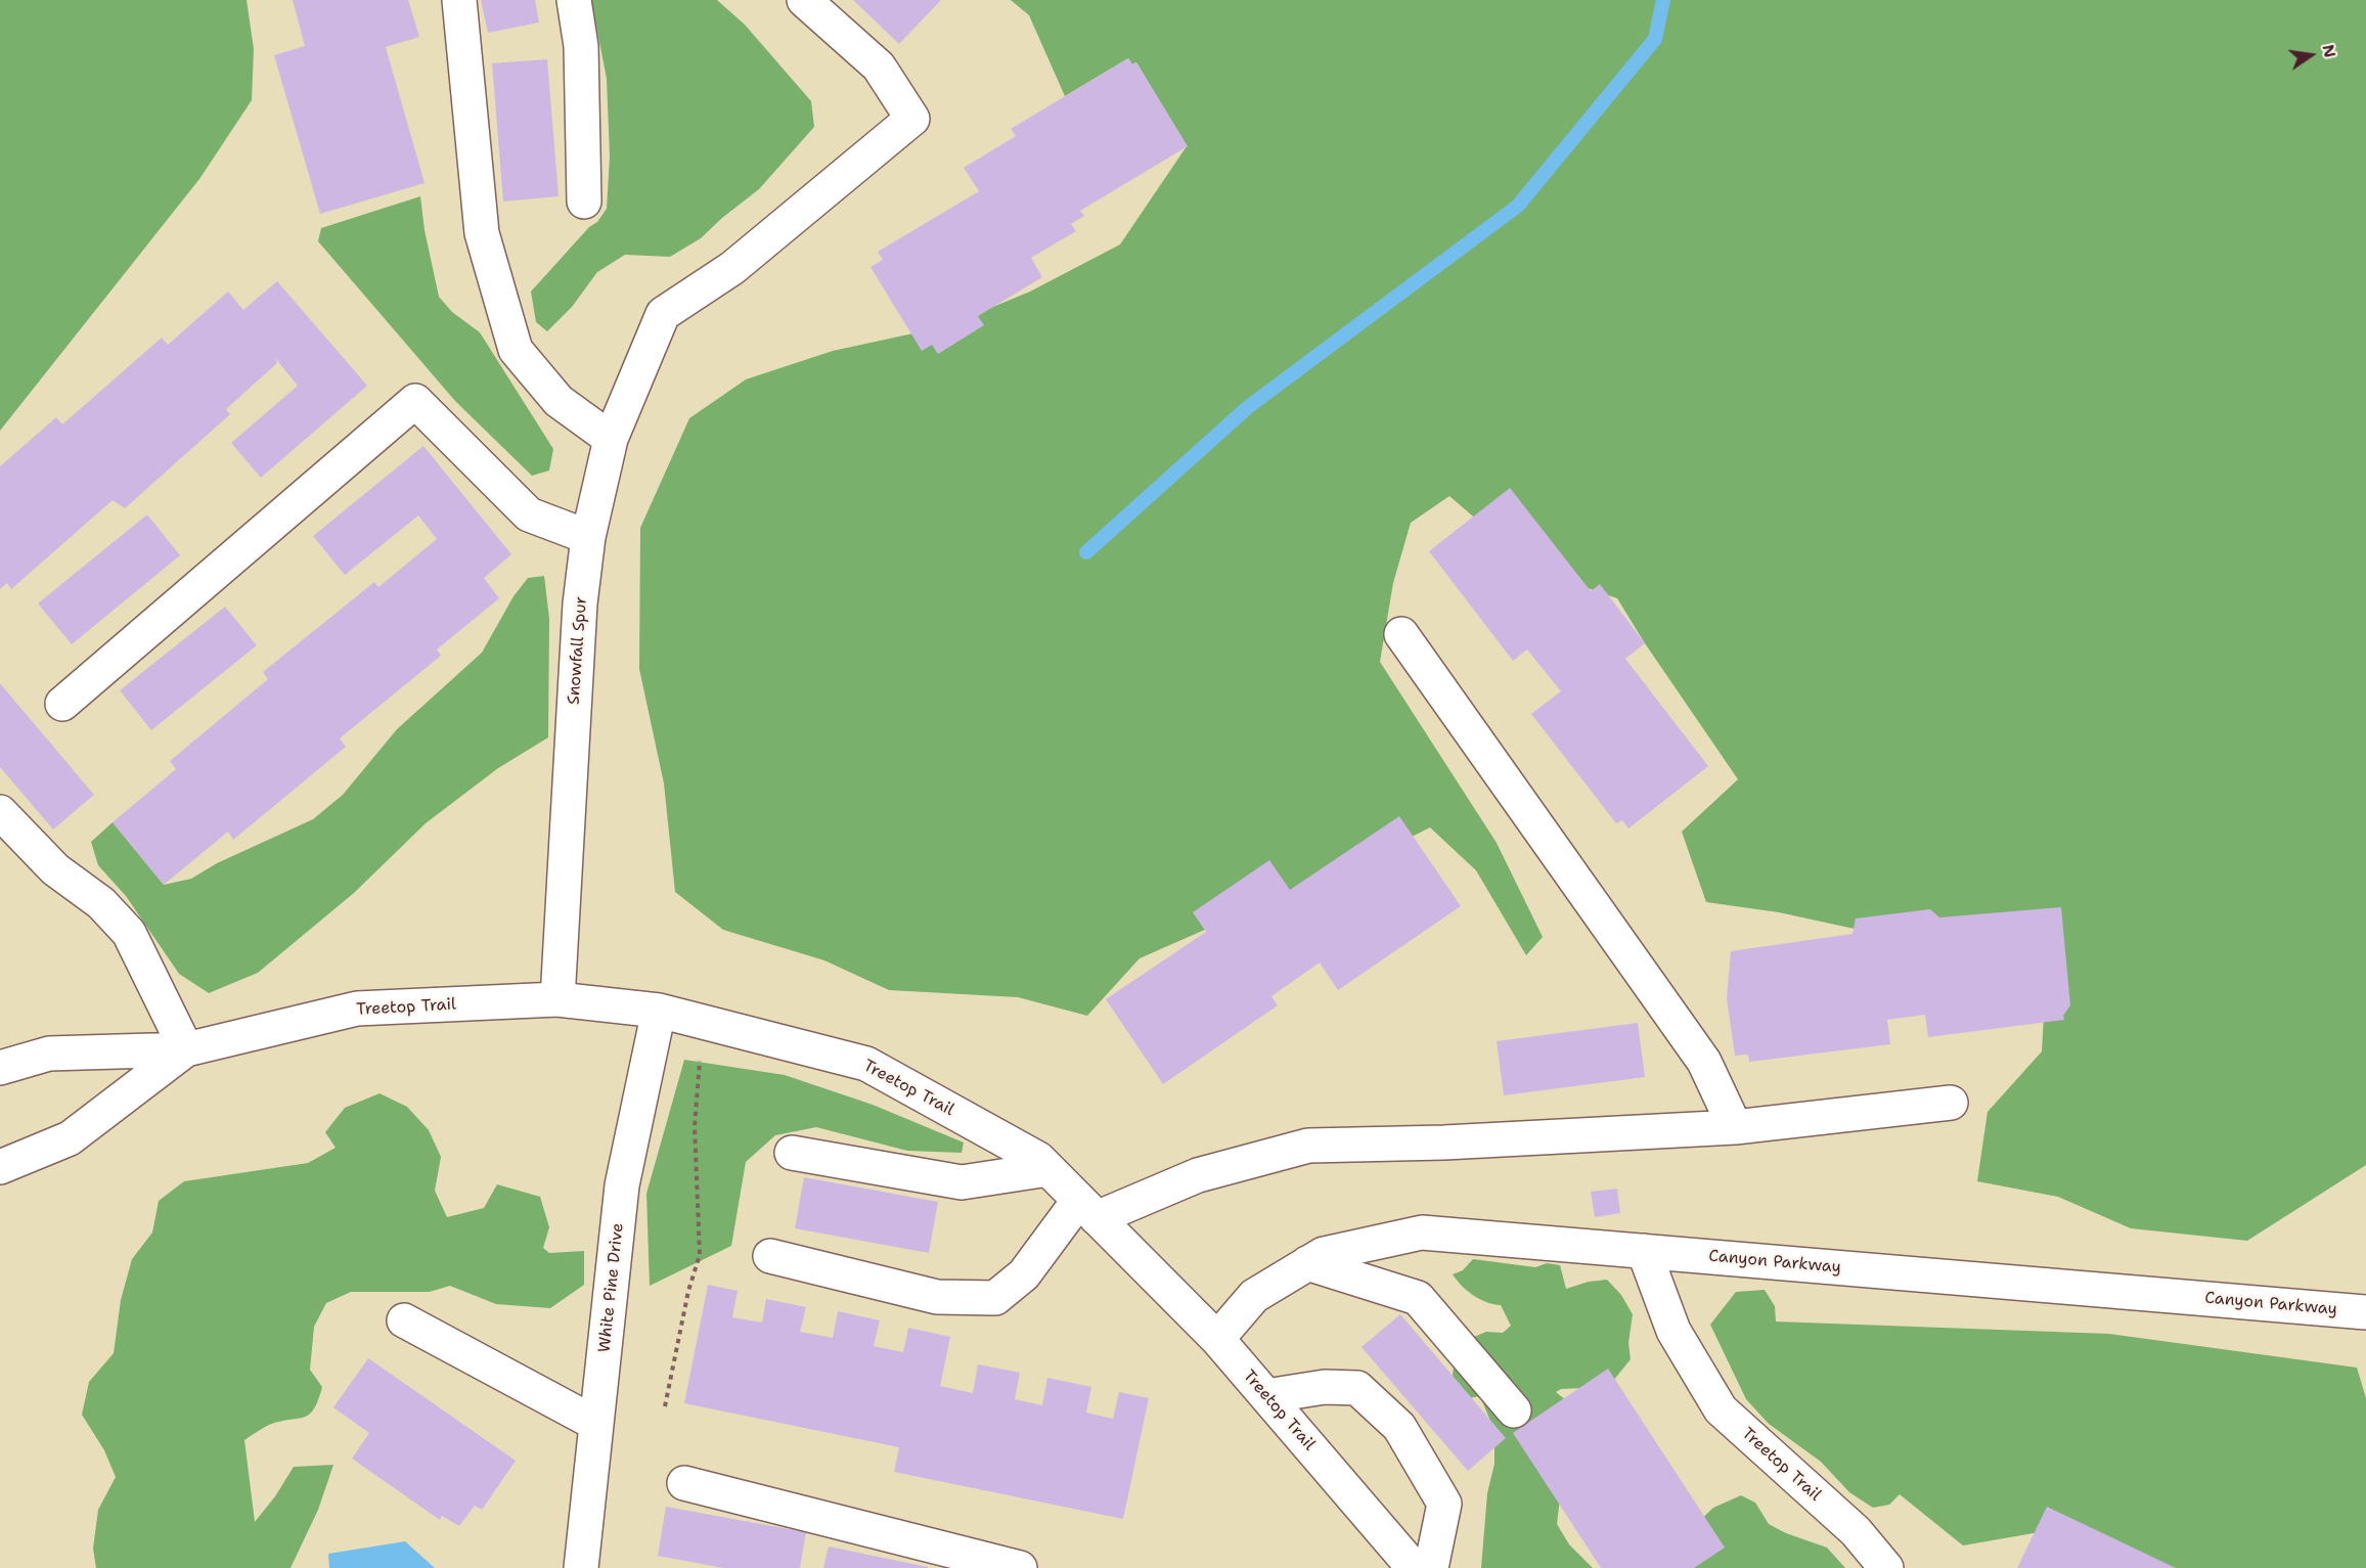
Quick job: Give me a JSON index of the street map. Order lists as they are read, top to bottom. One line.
{"streets":{"street":["Snowfall Spur","Treetop Trail","Canyon Parkway","White Pine Drive"]},"crossings":[["Snowfall Spur","Treetop Trail"],["Treetop Trail","Canyon Parkway"],["Treetop Trail","White Pine Drive"]],"north":"right"}
